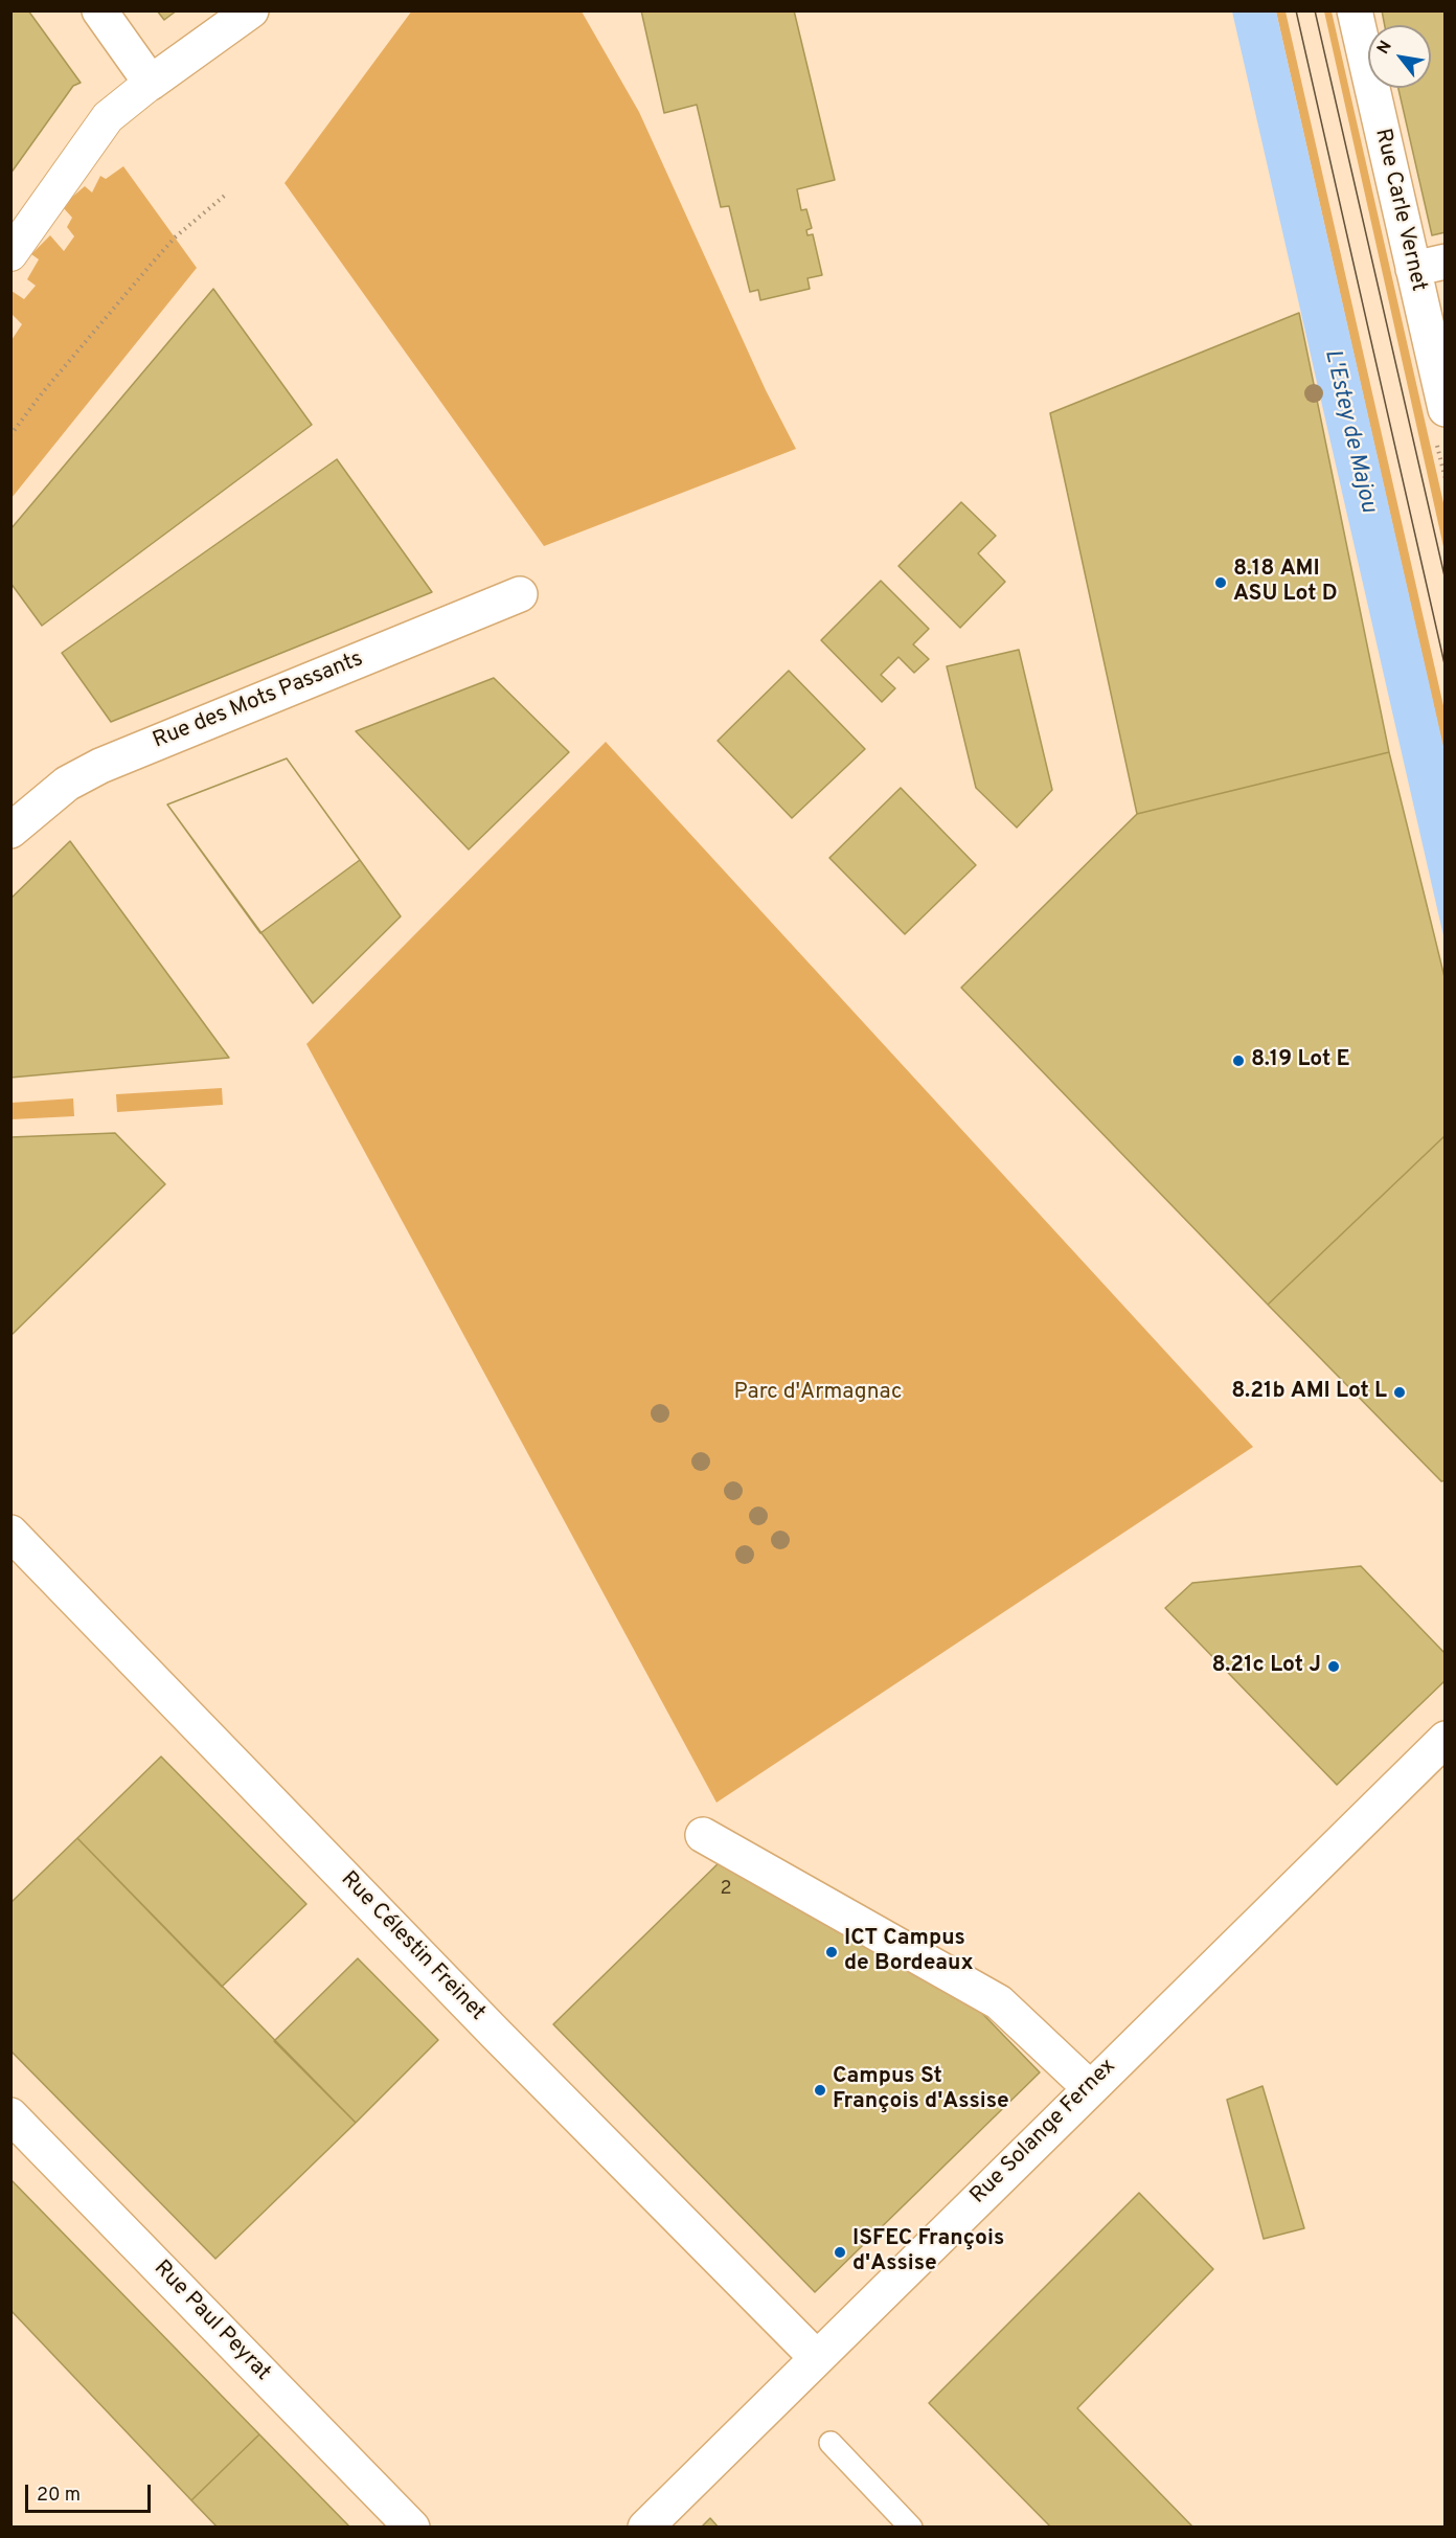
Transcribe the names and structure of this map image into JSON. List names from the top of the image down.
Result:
{
  "streets": {
    "street": [
      "Rue Carle Vernet",
      "Rue des Mots Passants",
      "Rue Célestin Freinet",
      "Rue Solange Fernex",
      "Rue Paul Peyrat"
    ]
  },
  "crossings": [
    ["Rue Célestin Freinet", "Rue Solange Fernex"]
  ],
  "water": ["L'Estey de Majou"],
  "parks": ["Parc d'Armagnac"],
  "places": [
    "8.18 AMI ASU Lot D",
    "8.19 Lot E",
    "8.21b AMI Lot L",
    "8.21c Lot J",
    "ICT Campus de Bordeaux",
    "Campus St François d'Assise",
    "ISFEC François d'Assise"
  ],
  "house_numbers": ["2"],
  "scale_bar": "20 m",
  "north": "top left"
}
